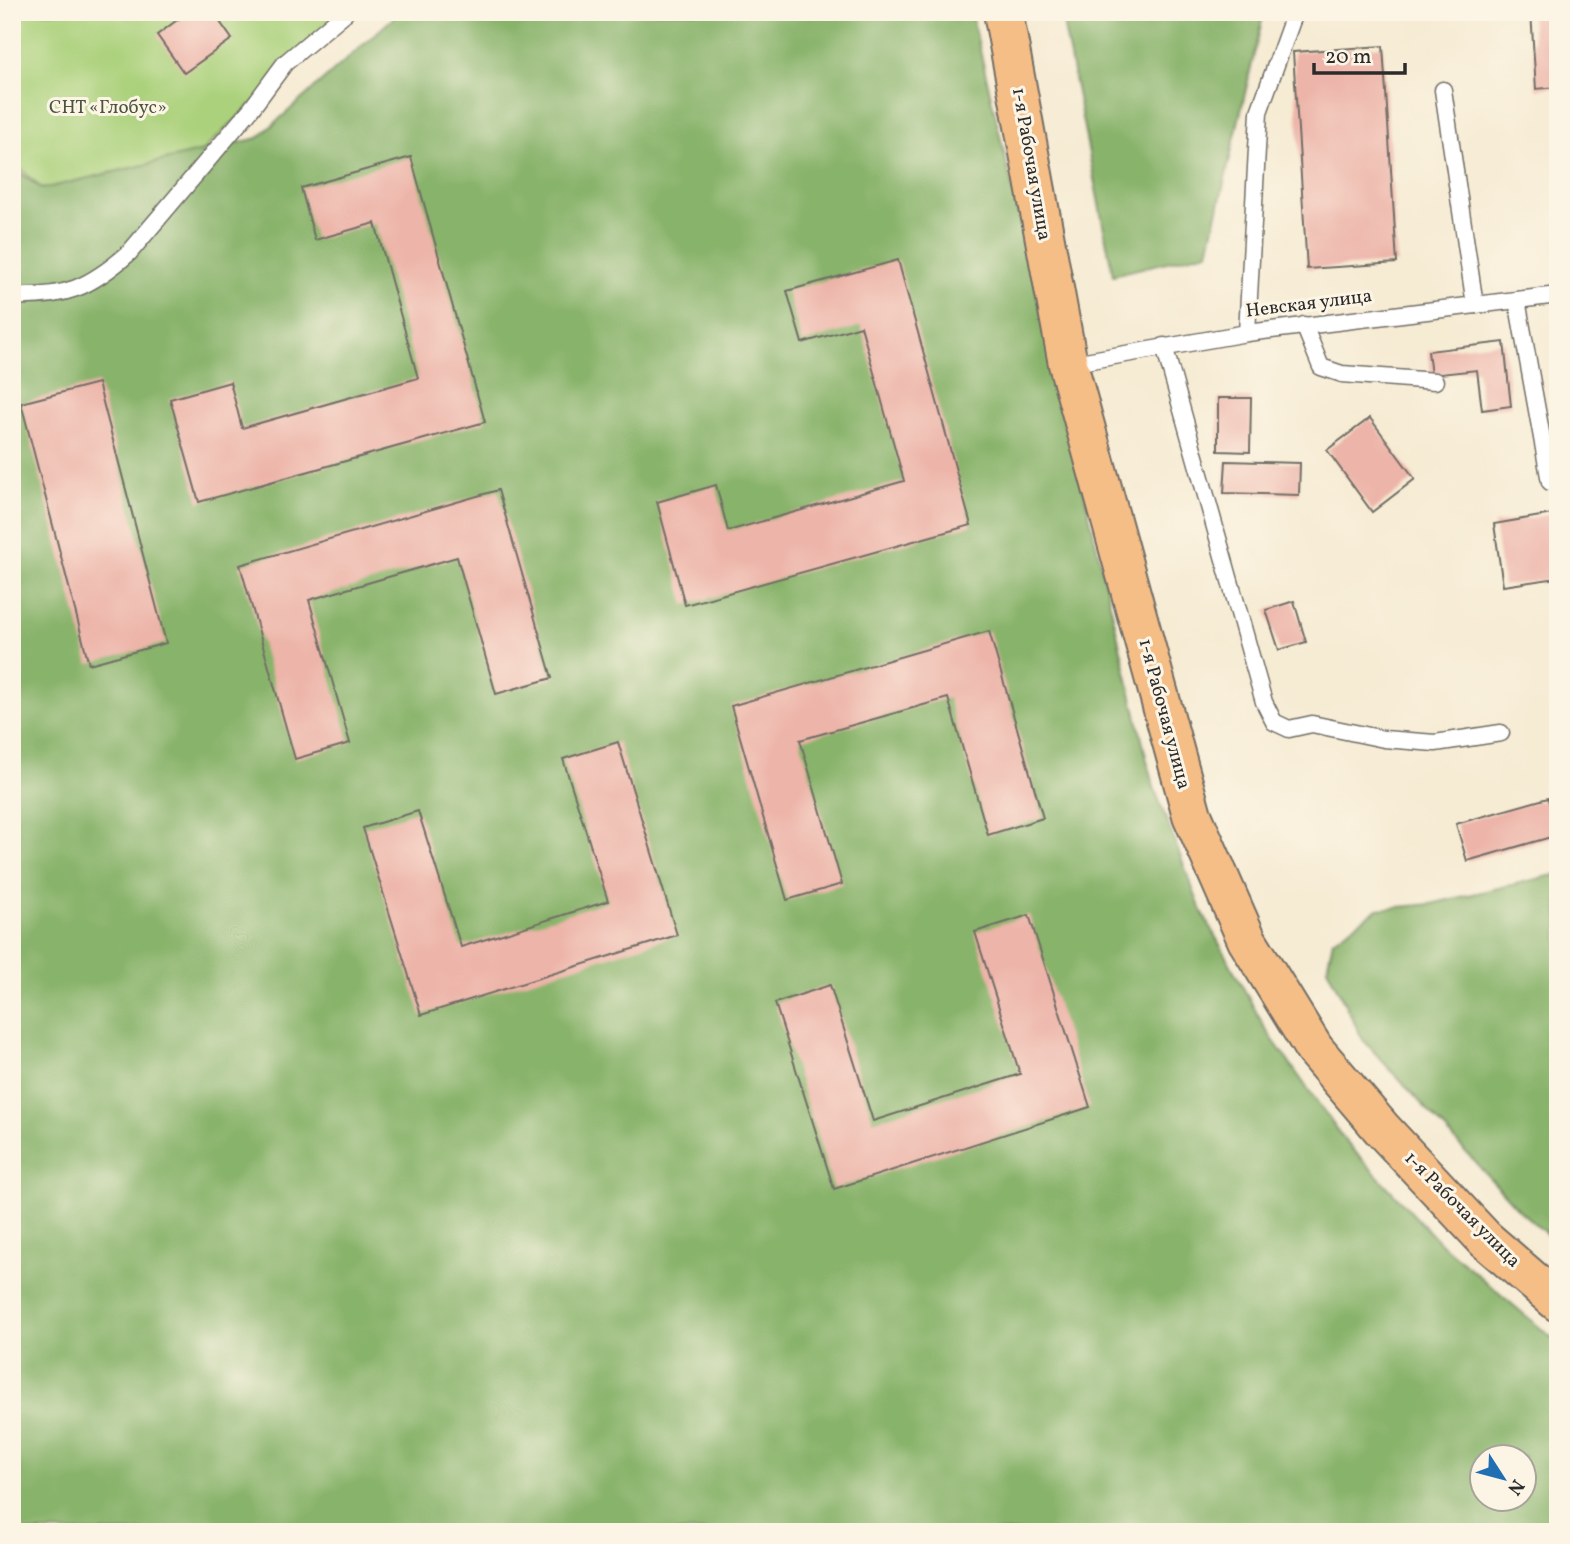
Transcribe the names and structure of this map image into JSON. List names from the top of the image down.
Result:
{
  "streets": {
    "main road": ["1-я Рабочая улица"],
    "lane": ["Невская улица"]
  },
  "crossings": [
    ["1-я Рабочая улица", "Невская улица"]
  ],
  "parks": ["СНТ «Глобус»"],
  "scale_bar": "20 m",
  "north": "bottom right"
}
